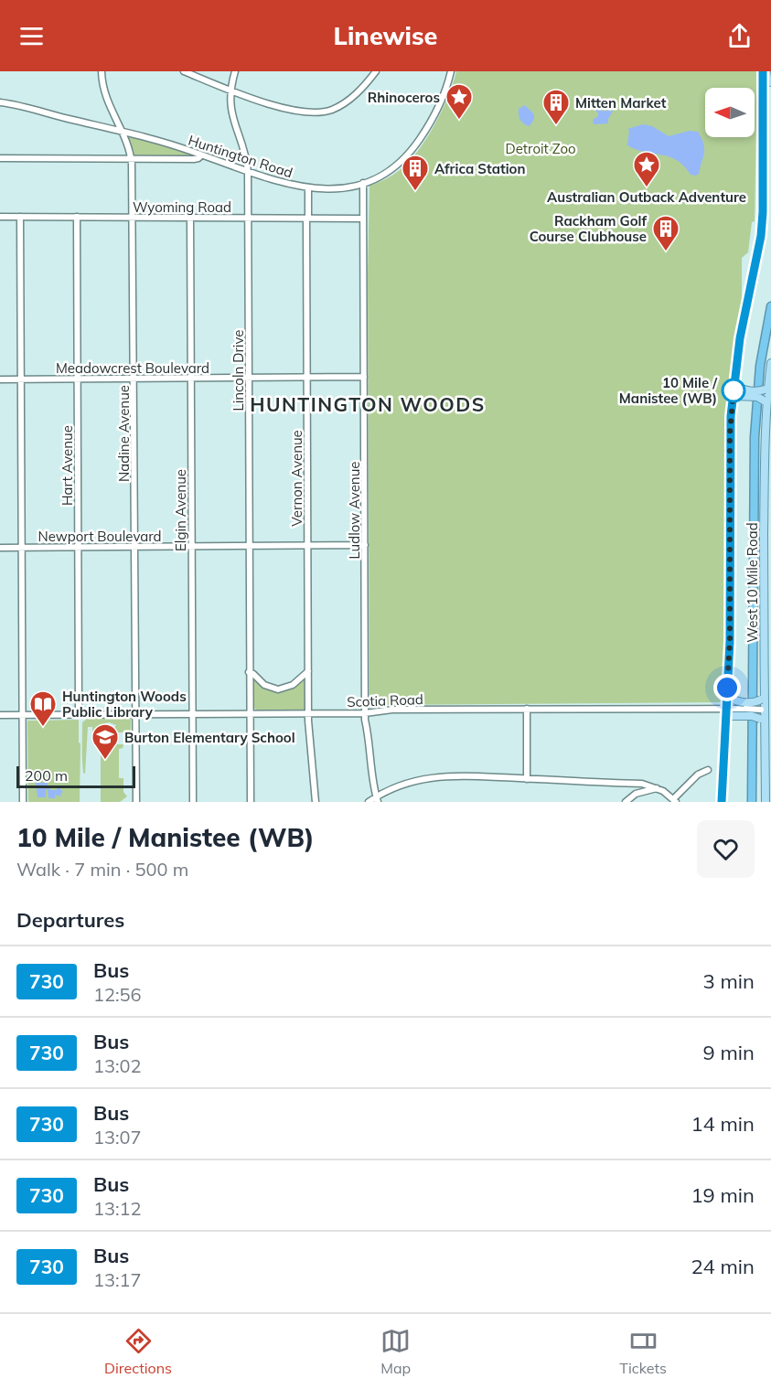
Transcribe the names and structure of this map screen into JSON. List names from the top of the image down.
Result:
{
  "streets": {
    "main road": ["West 10 Mile Road"],
    "street": [
      "Huntington Road",
      "Wyoming Road",
      "Meadowcrest Boulevard",
      "Lincoln Drive",
      "Nadine Avenue",
      "Hart Avenue",
      "Vernon Avenue",
      "Elgin Avenue",
      "Ludlow Avenue",
      "Newport Boulevard",
      "Scotia Road"
    ]
  },
  "crossings": [
    ["Huntington Road", "Lincoln Drive"],
    ["Huntington Road", "Nadine Avenue"],
    ["Huntington Road", "Vernon Avenue"],
    ["Huntington Road", "Ludlow Avenue"],
    ["Wyoming Road", "Lincoln Drive"],
    ["Wyoming Road", "Nadine Avenue"],
    ["Wyoming Road", "Hart Avenue"],
    ["Wyoming Road", "Vernon Avenue"],
    ["Wyoming Road", "Elgin Avenue"],
    ["Wyoming Road", "Ludlow Avenue"],
    ["Meadowcrest Boulevard", "Lincoln Drive"],
    ["Meadowcrest Boulevard", "Nadine Avenue"],
    ["Meadowcrest Boulevard", "Hart Avenue"],
    ["Meadowcrest Boulevard", "Vernon Avenue"],
    ["Meadowcrest Boulevard", "Elgin Avenue"],
    ["Meadowcrest Boulevard", "Ludlow Avenue"],
    ["Lincoln Drive", "Newport Boulevard"],
    ["Lincoln Drive", "Scotia Road"],
    ["Nadine Avenue", "Newport Boulevard"],
    ["Nadine Avenue", "Scotia Road"],
    ["Hart Avenue", "Newport Boulevard"],
    ["Hart Avenue", "Scotia Road"],
    ["Vernon Avenue", "Newport Boulevard"],
    ["Vernon Avenue", "Scotia Road"],
    ["Elgin Avenue", "Newport Boulevard"],
    ["Elgin Avenue", "Scotia Road"],
    ["Ludlow Avenue", "Newport Boulevard"],
    ["Ludlow Avenue", "Scotia Road"],
    ["West 10 Mile Road", "Scotia Road"]
  ],
  "districts": ["HUNTINGTON WOODS"],
  "parks": ["Detroit Zoo"],
  "places": {
    "place": ["Rhinoceros", "Australian Outback Adventure"],
    "building": ["Mitten Market", "Africa Station", "Rackham Golf Course Clubhouse"],
    "other": ["10 Mile / Manistee (WB)"],
    "library": ["Huntington Woods Public Library"],
    "school or university": ["Burton Elementary School"]
  },
  "lines": ["bus line 730"],
  "scale_bar": "200 m",
  "north": "left",
  "page": {
    "header": "Linewise",
    "scale": "200 m",
    "heading": [
      ["10 Mile / Manistee (WB)", "Walk · 7 min · 500 m"],
      "Departures"
    ],
    "list": [
      {
        "mark": "730",
        "name": "Bus",
        "note": "12:56",
        "value": "3 min"
      },
      {
        "mark": "730",
        "name": "Bus",
        "note": "13:02",
        "value": "9 min"
      },
      {
        "mark": "730",
        "name": "Bus",
        "note": "13:07",
        "value": "14 min"
      },
      {
        "mark": "730",
        "name": "Bus",
        "note": "13:12",
        "value": "19 min"
      },
      {
        "mark": "730",
        "name": "Bus",
        "note": "13:17",
        "value": "24 min"
      }
    ],
    "tabs": ["Directions", "Map", "Tickets"]
  }
}
